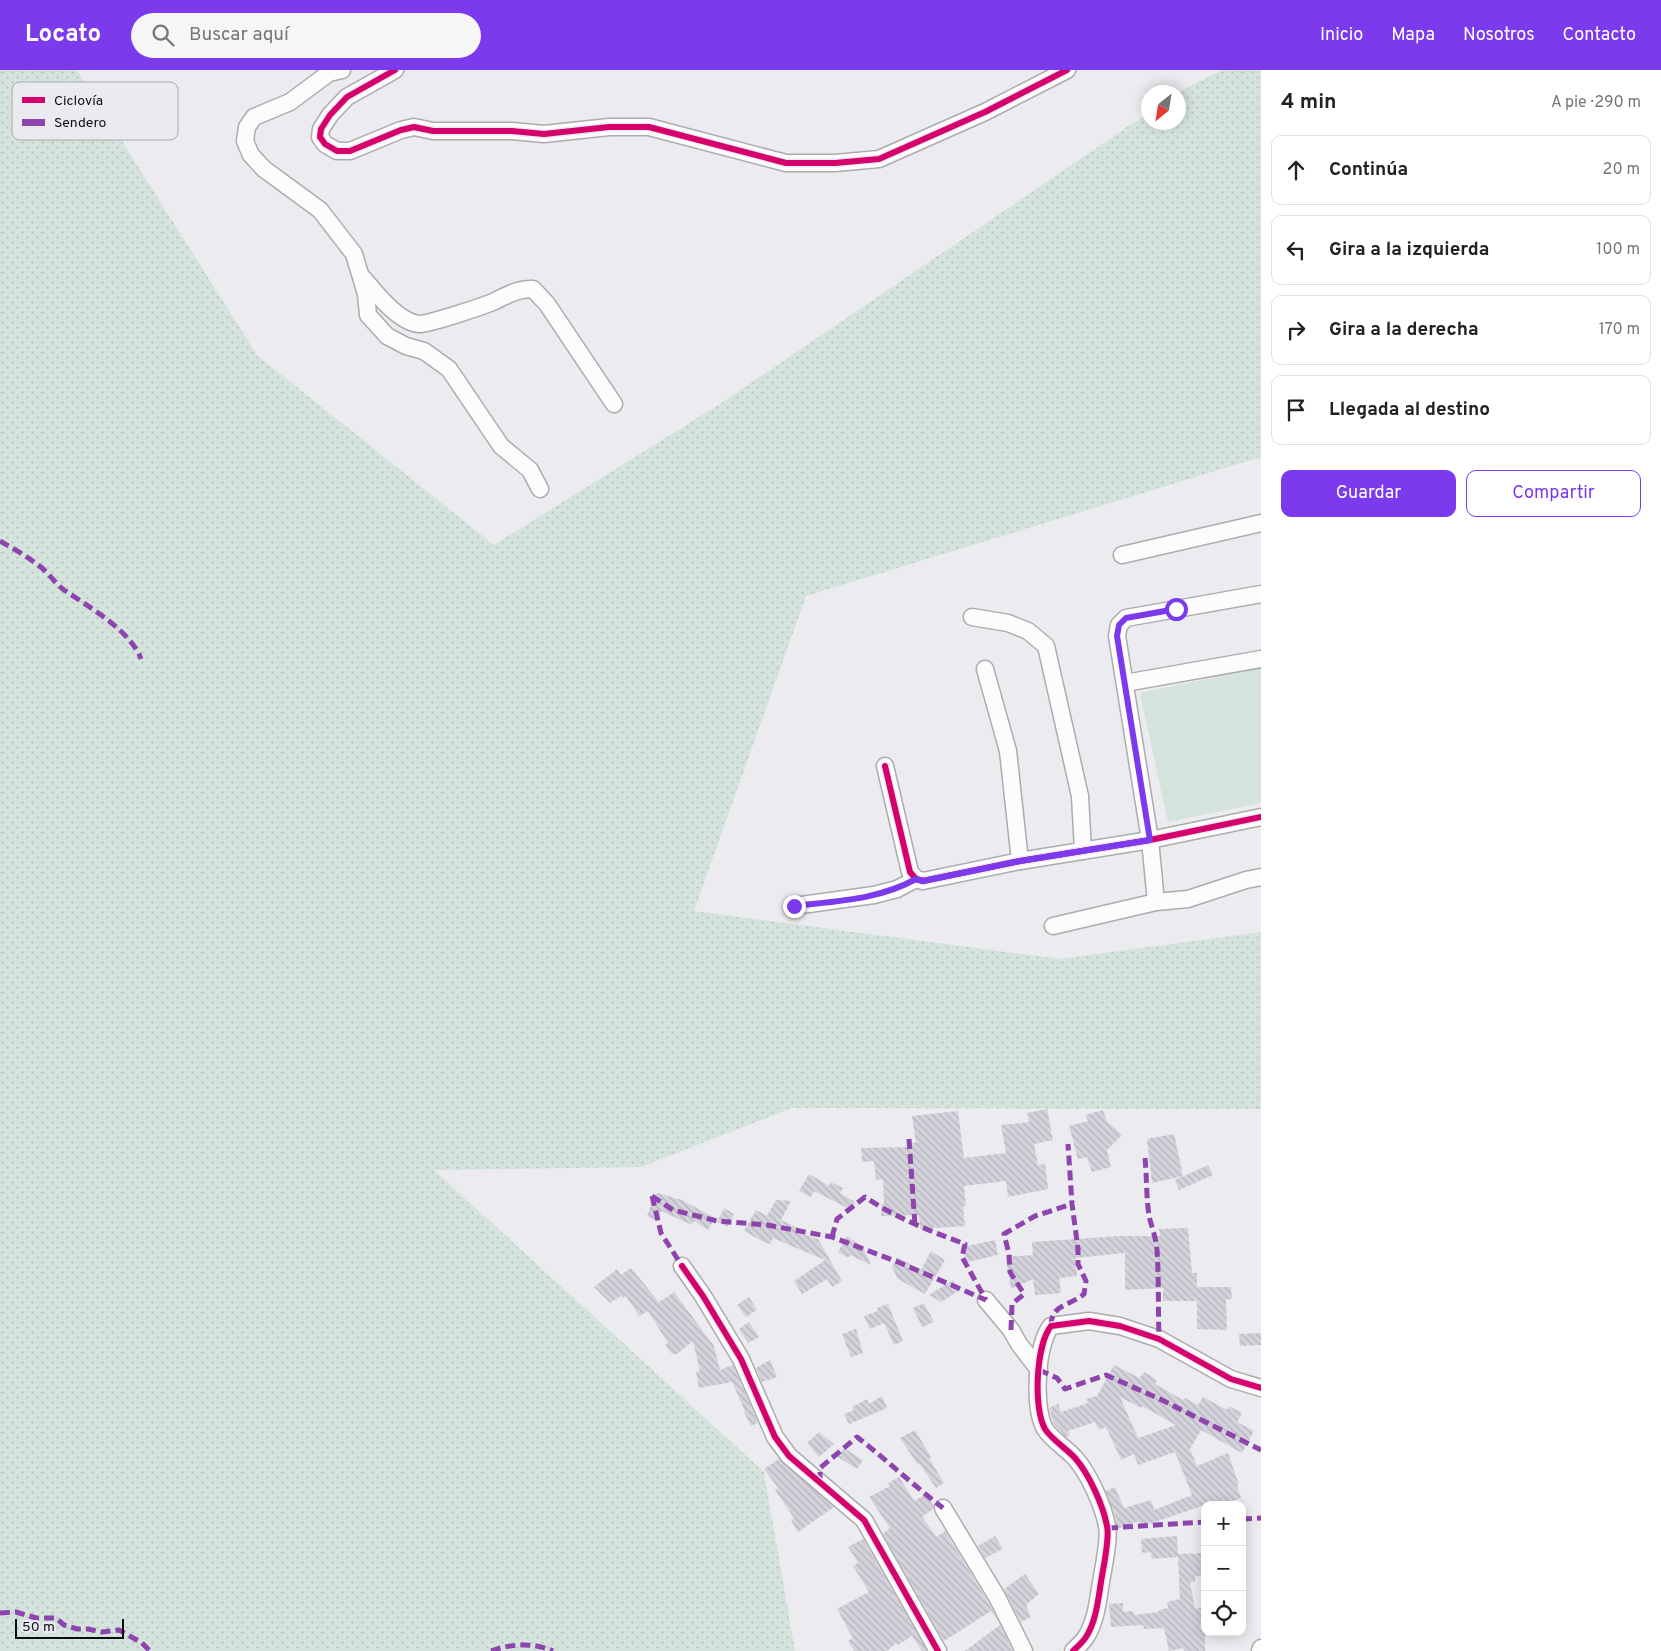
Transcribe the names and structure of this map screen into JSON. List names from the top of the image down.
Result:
{
  "legend": ["Ciclovía", "Sendero"],
  "scale_bar": "50 m",
  "north": "bottom left",
  "page": {
    "header": "Locato",
    "search": "Buscar aquí",
    "nav": [
      "Inicio",
      "Mapa",
      "Nosotros",
      "Contacto"
    ],
    "heading": ["4 min", "A pie · 290 m"],
    "list": [
      ["Continúa", "20 m"],
      ["Gira a la izquierda", "100 m"],
      ["Gira a la derecha", "170 m"],
      "Llegada al destino"
    ],
    "buttons": ["Guardar", "Compartir"],
    "map_buttons": ["+", "−"],
    "scale": "50 m"
  }
}
